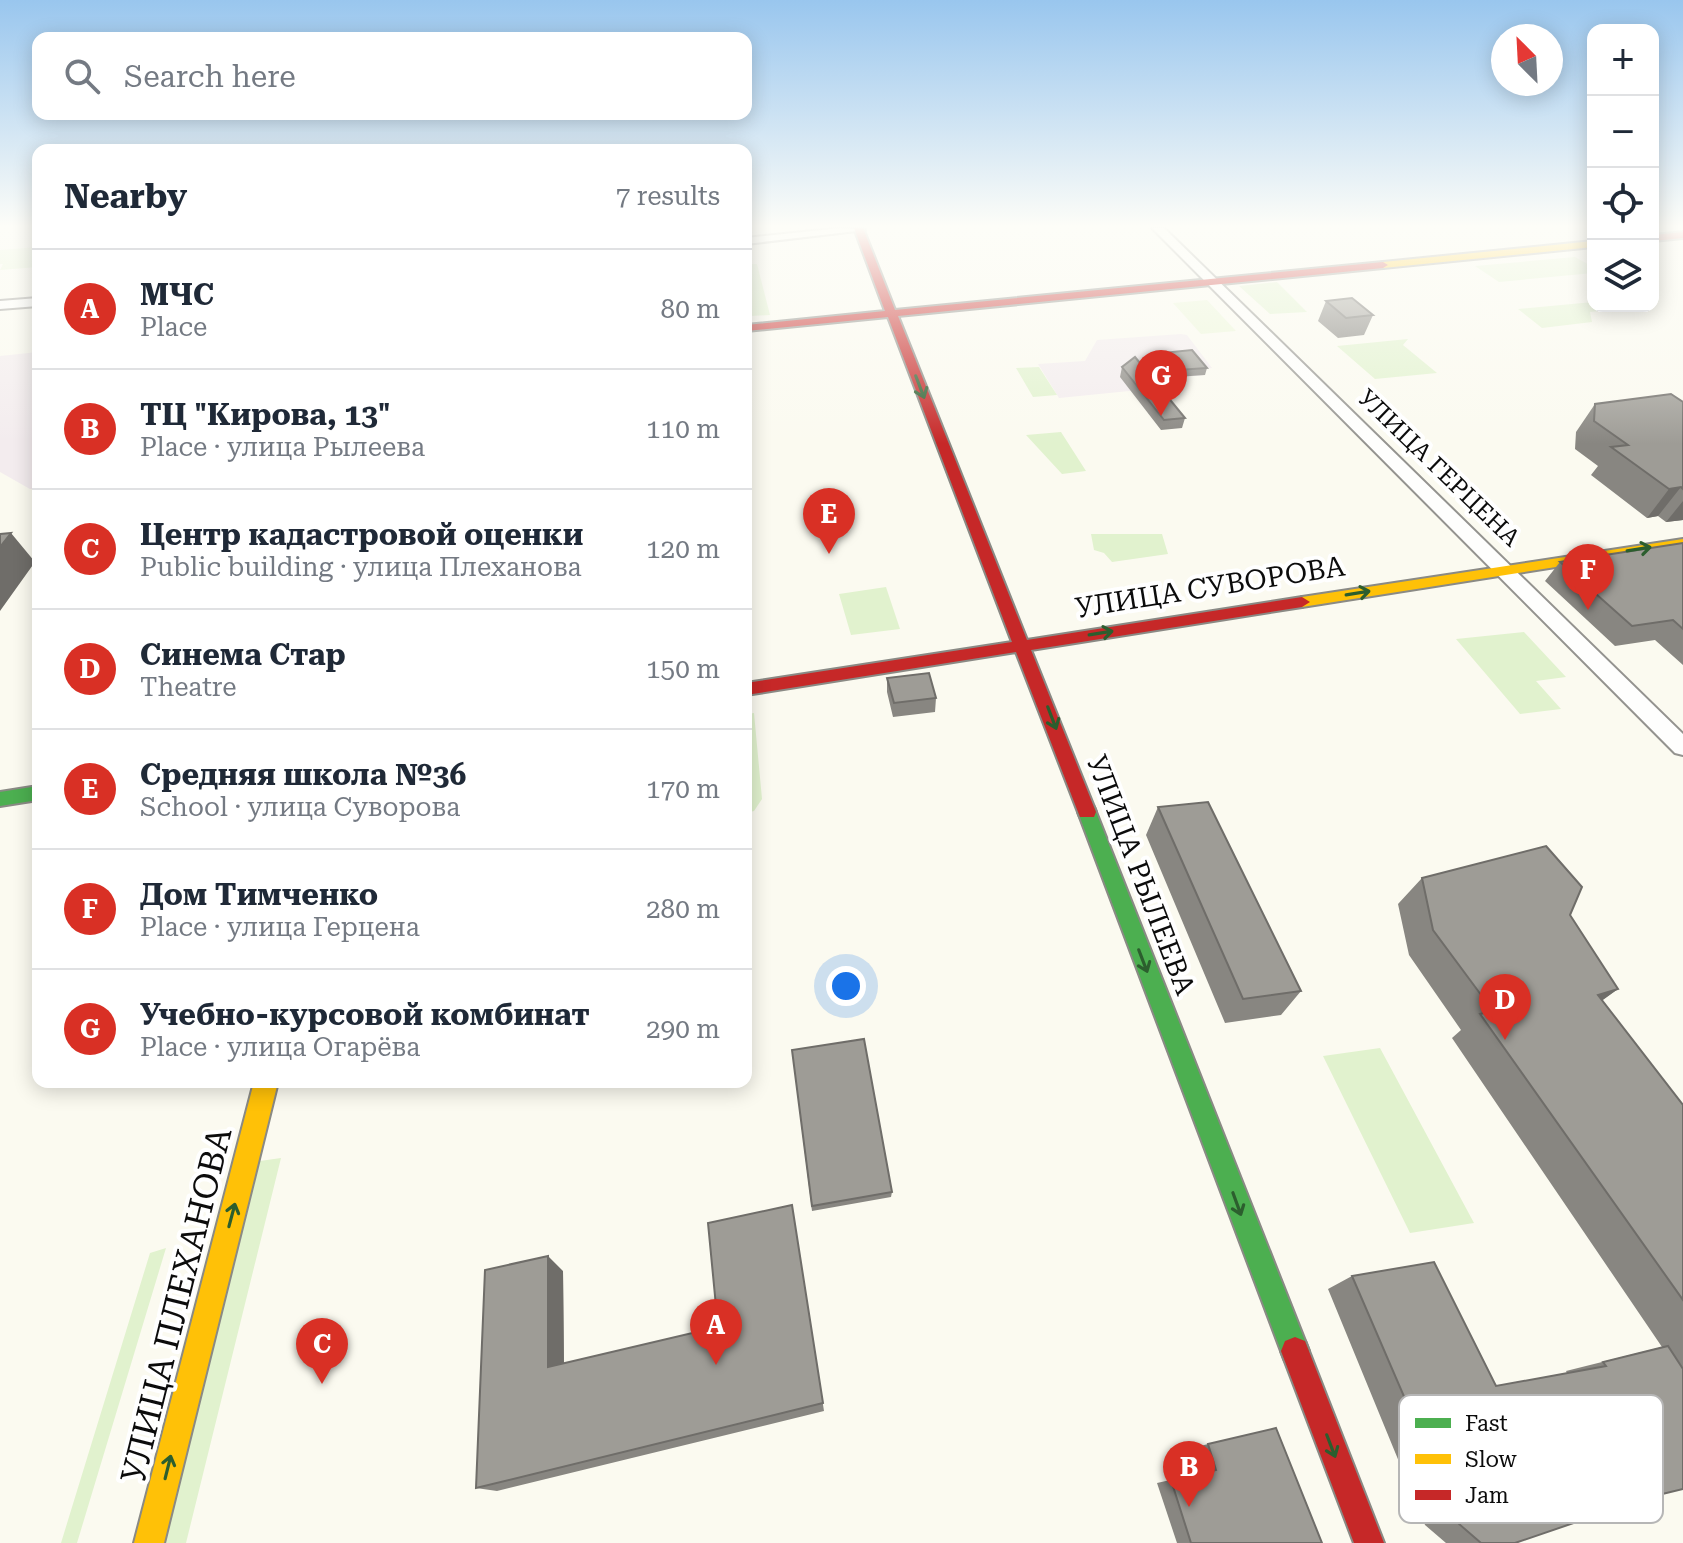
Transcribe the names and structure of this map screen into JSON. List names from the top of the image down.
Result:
{
  "streets": {
    "street": [
      "УЛИЦА ГЕРЦЕНА",
      "УЛИЦА СУВОРОВА",
      "УЛИЦА РЫЛЕЕВА",
      "УЛИЦА ПЛЕХАНОВА"
    ]
  },
  "crossings": [
    ["УЛИЦА ГЕРЦЕНА", "УЛИЦА СУВОРОВА"],
    ["УЛИЦА СУВОРОВА", "УЛИЦА РЫЛЕЕВА"]
  ],
  "one_way": ["УЛИЦА СУВОРОВА", "УЛИЦА РЫЛЕЕВА", "УЛИЦА ПЛЕХАНОВА"],
  "legend": ["Fast", "Slow", "Jam"],
  "north": "top left",
  "page": {
    "map_buttons": ["+", "−"],
    "search": "Search here",
    "heading": ["Nearby", "7 results"],
    "list": [
      {
        "mark": "A",
        "name": "МЧС",
        "note": "Place",
        "value": "80 m"
      },
      {
        "mark": "B",
        "name": "ТЦ \"Кирова, 13\"",
        "note": "Place · улица Рылеева",
        "value": "110 m"
      },
      {
        "mark": "C",
        "name": "Центр кадастровой оценки",
        "note": "Public building · улица Плеханова",
        "value": "120 m"
      },
      {
        "mark": "D",
        "name": "Синема Стар",
        "note": "Theatre",
        "value": "150 m"
      },
      {
        "mark": "E",
        "name": "Средняя школа №36",
        "note": "School · улица Суворова",
        "value": "170 m"
      },
      {
        "mark": "F",
        "name": "Дом Тимченко",
        "note": "Place · улица Герцена",
        "value": "280 m"
      },
      {
        "mark": "G",
        "name": "Учебно-курсовой комбинат",
        "note": "Place · улица Огарёва",
        "value": "290 m"
      }
    ],
    "pins": [
      "G",
      "E",
      "F",
      "D",
      "A",
      "C",
      "B"
    ]
  }
}
